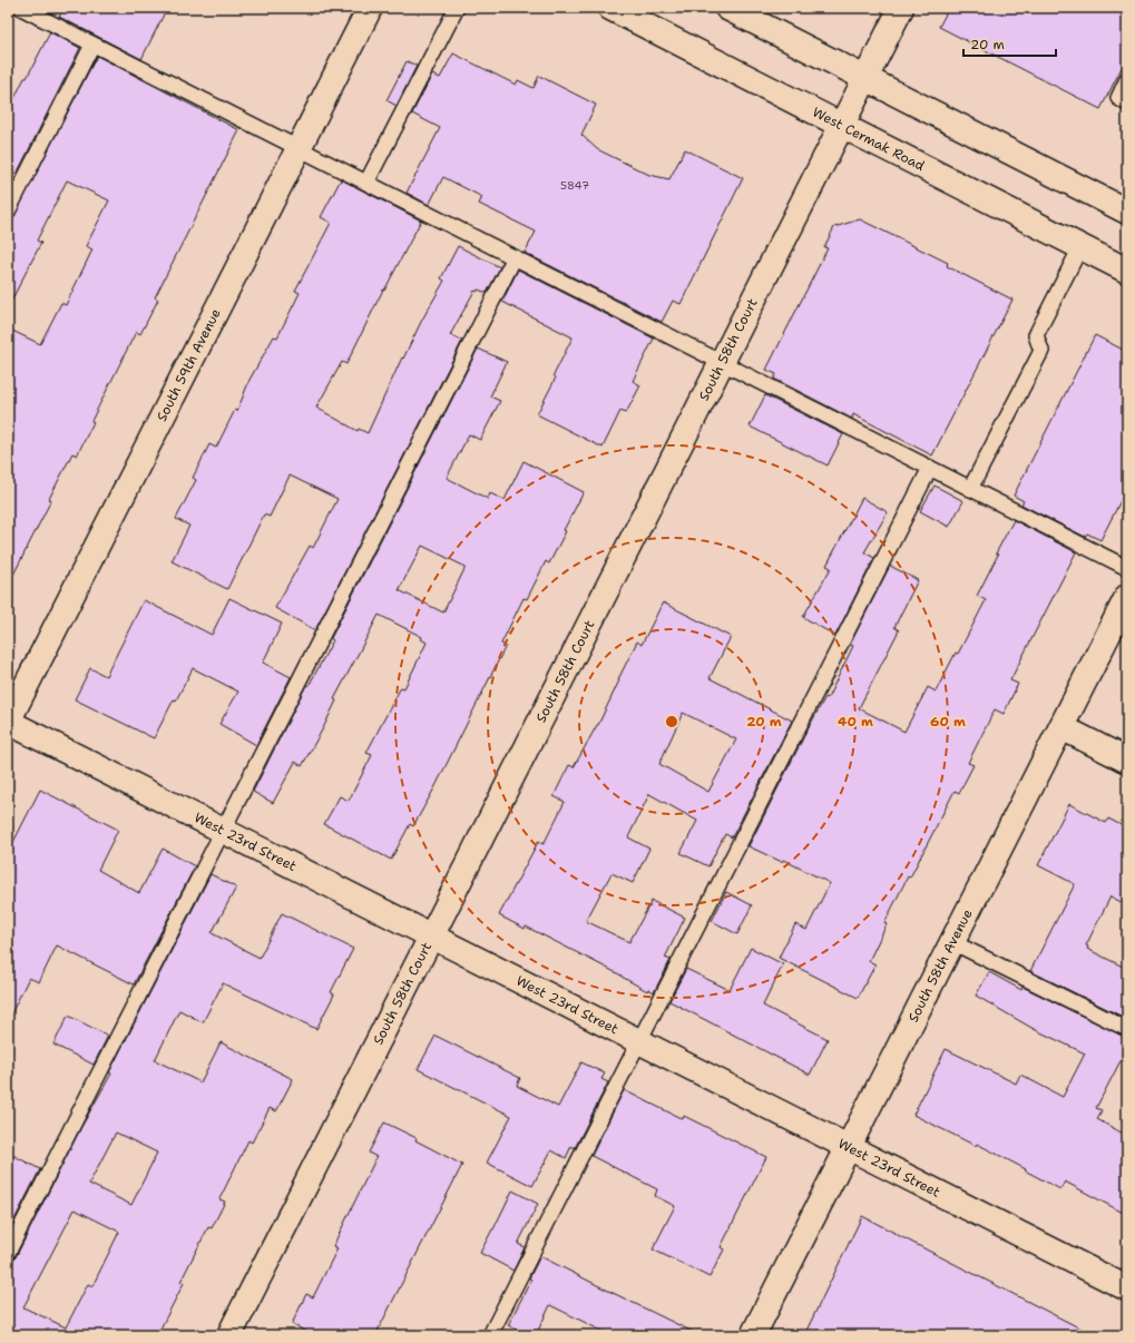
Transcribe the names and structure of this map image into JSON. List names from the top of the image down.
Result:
{
  "streets": {
    "street": [
      "West Cermak Road",
      "South 58th Court",
      "South 59th Avenue",
      "West 23rd Street",
      "South 58th Avenue"
    ]
  },
  "crossings": [
    ["West Cermak Road", "South 58th Court"],
    ["South 58th Court", "West 23rd Street"],
    ["South 59th Avenue", "West 23rd Street"],
    ["West 23rd Street", "South 58th Avenue"]
  ],
  "house_numbers": ["5847"],
  "scale_bar": "20 m",
  "rings": ["20 m", "40 m", "60 m"]
}
